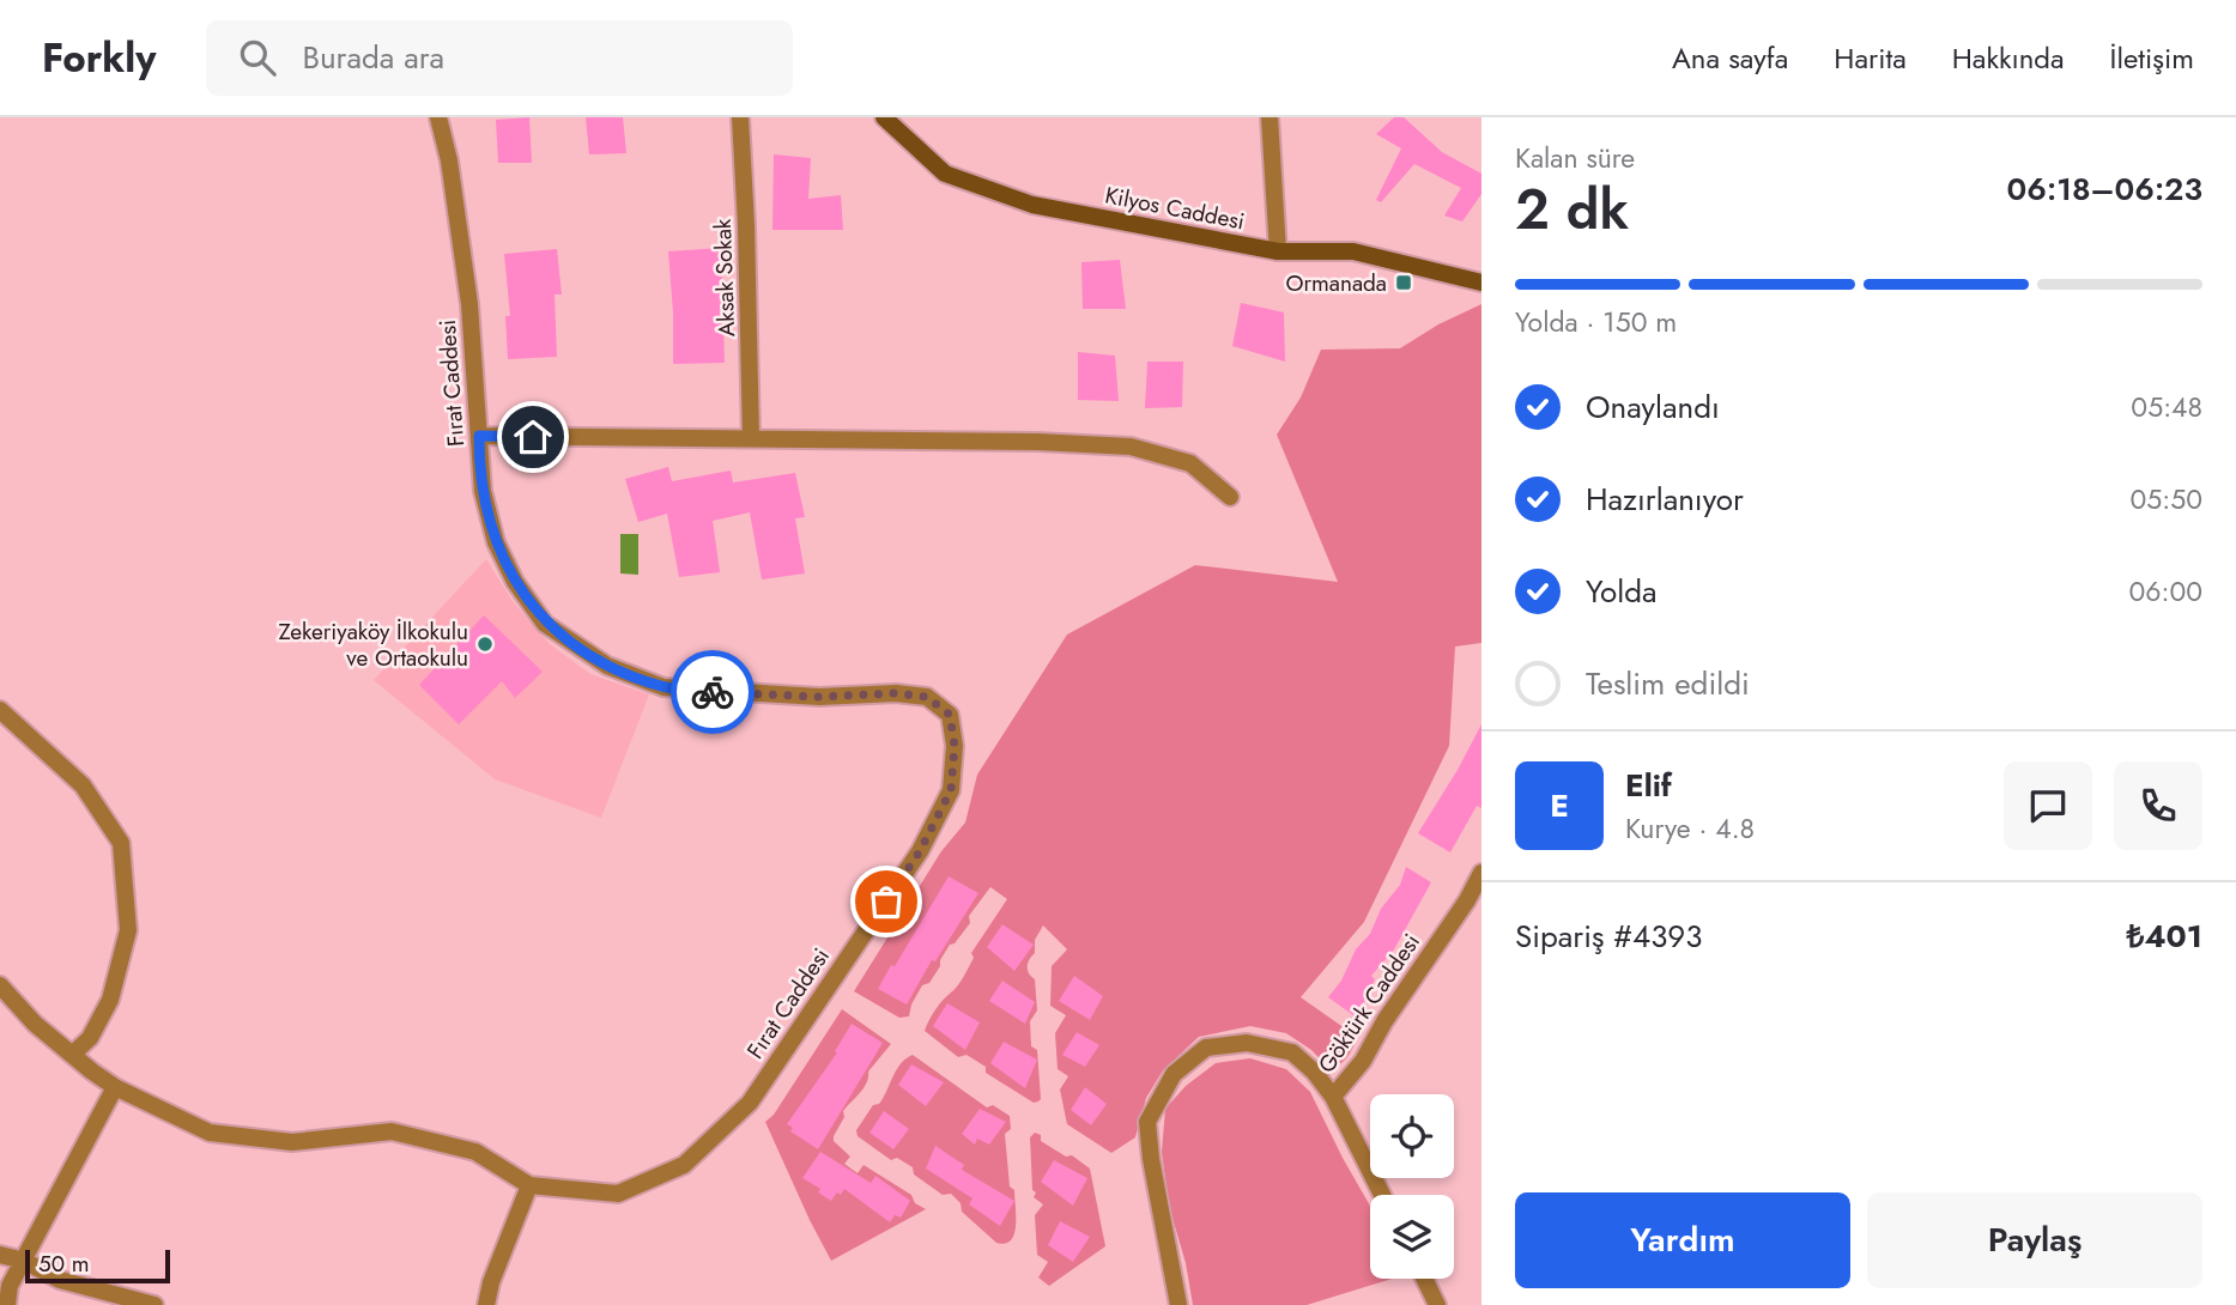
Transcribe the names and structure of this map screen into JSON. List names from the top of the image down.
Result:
{
  "streets": {
    "street": [
      "Kilyos Caddesi",
      "Aksak Sokak",
      "Fırat Caddesi",
      "Göktürk Caddesi"
    ]
  },
  "places": {
    "transit": ["Ormanada"],
    "other": ["Zekeriyaköy İlkokulu ve Ortaokulu"]
  },
  "scale_bar": "50 m",
  "page": {
    "header": "Forkly",
    "search": "Burada ara",
    "nav": [
      "Ana sayfa",
      "Harita",
      "Hakkında",
      "İletişim"
    ],
    "heading": ["2 dk", "Kalan süre", "06:18–06:23"],
    "panel": [
      "Elif",
      "Kurye · 4.8",
      "Sipariş #4393",
      "₺401"
    ],
    "bar": "Yolda · 150 m",
    "list": [
      ["Onaylandı", "05:48"],
      ["Hazırlanıyor", "05:50"],
      ["Yolda", "06:00"],
      "Teslim edildi"
    ],
    "round": "E",
    "buttons": ["Yardım", "Paylaş"],
    "scale": "50 m"
  }
}
